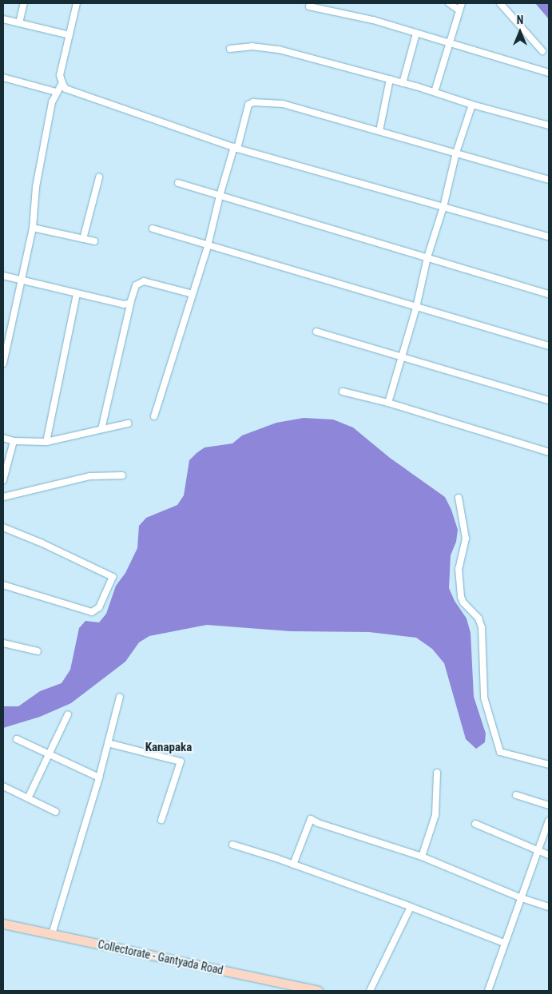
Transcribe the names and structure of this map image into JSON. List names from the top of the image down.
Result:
{
  "streets": {
    "street": ["Collectorate - Gantyada Road"]
  },
  "districts": ["Kanapaka"],
  "north": "top"
}
